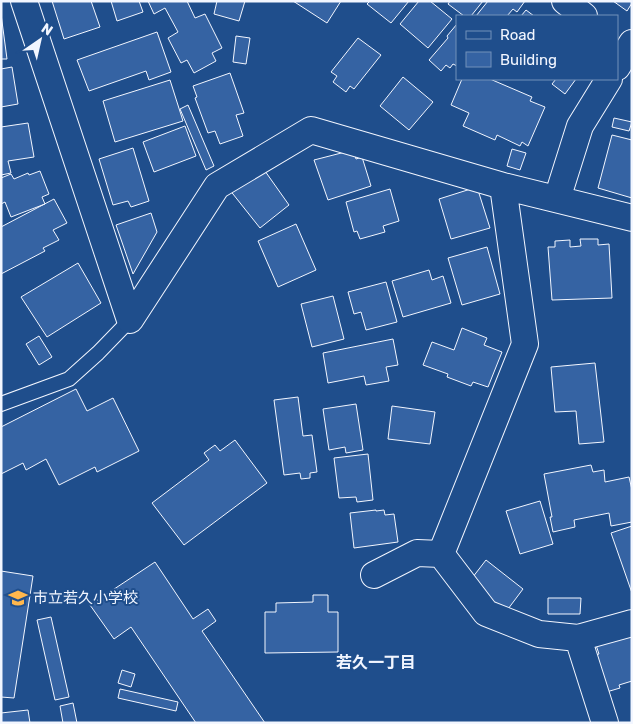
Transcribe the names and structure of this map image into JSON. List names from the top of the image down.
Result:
{
  "districts": ["若久一丁目"],
  "places": {
    "school or university": ["市立若久小学校"]
  },
  "legend": ["Road", "Building"],
  "north": "top right"
}
